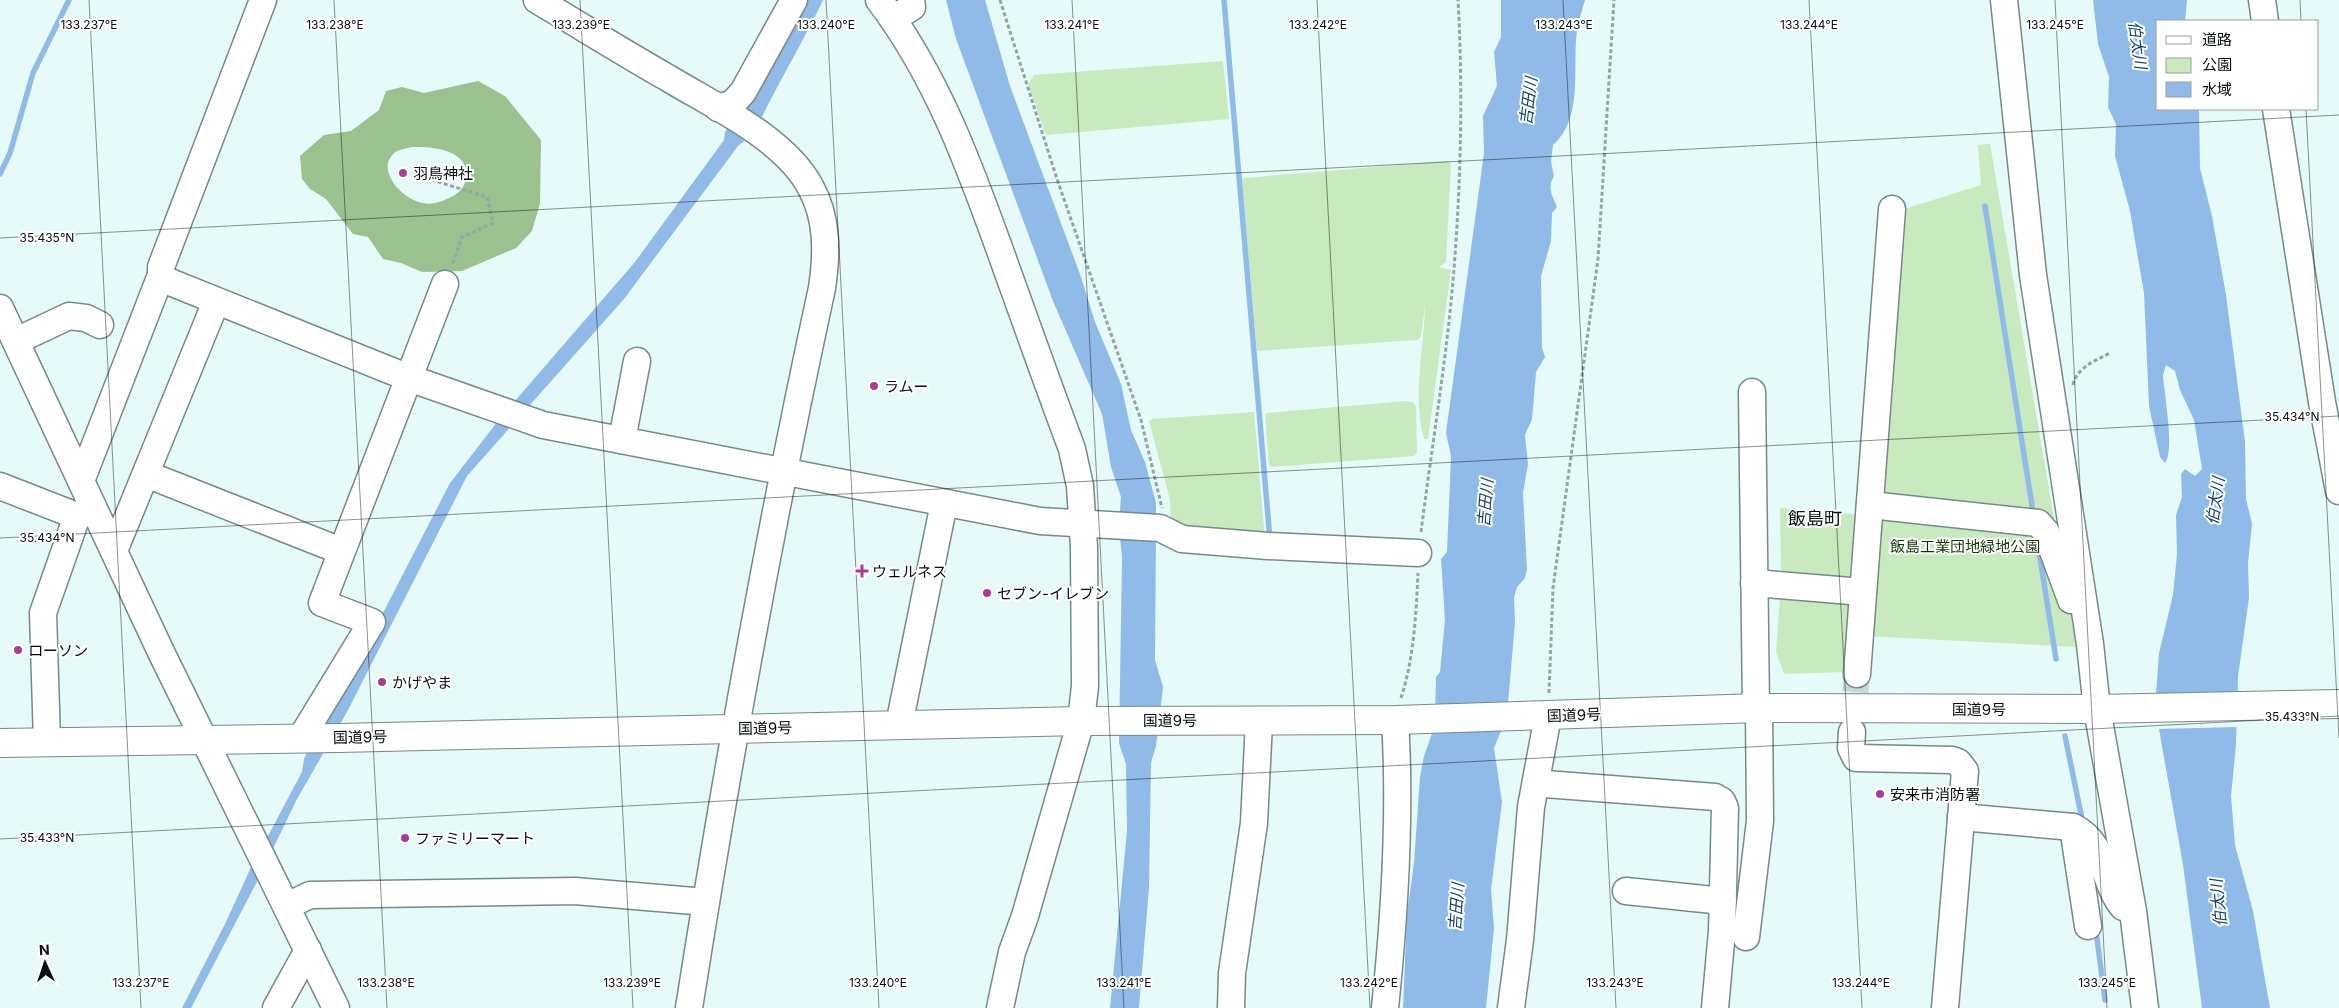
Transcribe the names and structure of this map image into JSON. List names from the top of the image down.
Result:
{
  "streets": {
    "highway": ["国道9号"]
  },
  "districts": ["飯島町"],
  "water": ["伯太川", "吉田川"],
  "parks": ["飯島工業団地緑地公園"],
  "places": {
    "other": [
      "羽鳥神社",
      "ラムー",
      "セブン-イレブン",
      "ローソン",
      "かげやま",
      "安来市消防署",
      "ファミリーマート"
    ],
    "health": ["ウェルネス"]
  },
  "legend": ["道路", "公園", "水域"],
  "north": "top",
  "coordinates": [
    "133.237°E",
    "133.238°E",
    "133.239°E",
    "133.240°E",
    "133.241°E",
    "133.242°E",
    "133.243°E",
    "133.244°E",
    "133.245°E",
    "35.435°N",
    "35.434°N",
    "35.433°N"
  ]
}
